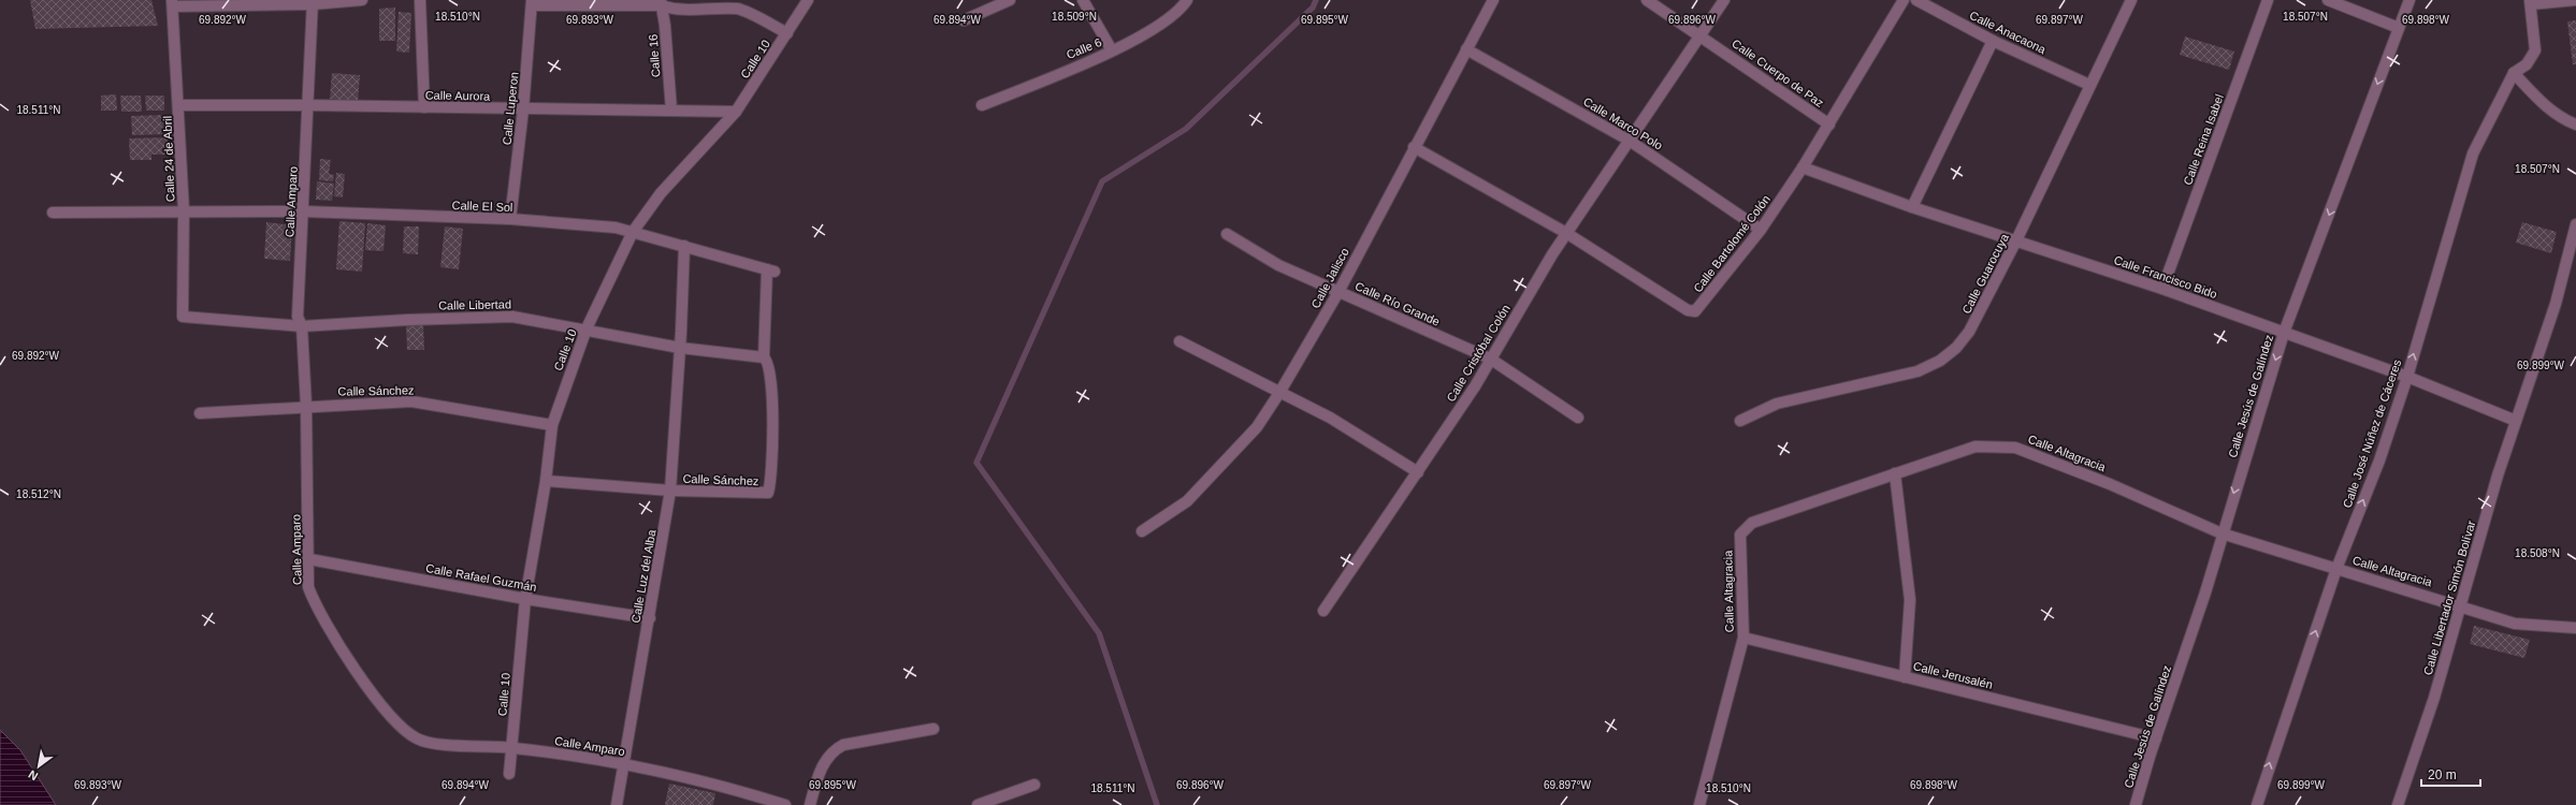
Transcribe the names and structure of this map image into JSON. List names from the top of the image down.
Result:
{
  "streets": {
    "street": [
      "Calle Anacaona",
      "Calle 6",
      "Calle 16",
      "Calle 10",
      "Calle Cuerpo de Paz",
      "Calle Aurora",
      "Calle Luperon",
      "Calle Marco Polo",
      "Calle Reina Isabel",
      "Calle 24 de Abril",
      "Calle Amparo",
      "Calle El Sol",
      "Calle Bartolomé Colón",
      "Calle Guarocuya",
      "Calle Francisco Bido",
      "Calle Jalisco",
      "Calle Río Grande",
      "Calle Libertad",
      "Calle Cristóbal Colón",
      "Calle Sánchez",
      "Calle Jesús de Galíndez",
      "Calle José Núñez de Cáceres",
      "Calle Altagracia",
      "Calle Luz del Alba",
      "Calle Rafael Guzmán",
      "Calle Libertador Simón Bolívar",
      "Calle Jerusalén"
    ]
  },
  "crossings": [
    ["Calle Anacaona", "Calle Guarocuya"],
    ["Calle 16", "Calle Aurora"],
    ["Calle 10", "Calle Aurora"],
    ["Calle 10", "Calle Amparo"],
    ["Calle 10", "Calle El Sol"],
    ["Calle 10", "Calle Libertad"],
    ["Calle 10", "Calle Sánchez"],
    ["Calle 10", "Calle Rafael Guzmán"],
    ["Calle Cuerpo de Paz", "Calle Bartolomé Colón"],
    ["Calle Cuerpo de Paz", "Calle Cristóbal Colón"],
    ["Calle Aurora", "Calle Luperon"],
    ["Calle Aurora", "Calle 24 de Abril"],
    ["Calle Aurora", "Calle Amparo"],
    ["Calle Luperon", "Calle El Sol"],
    ["Calle Marco Polo", "Calle Bartolomé Colón"],
    ["Calle Marco Polo", "Calle Jalisco"],
    ["Calle Marco Polo", "Calle Cristóbal Colón"],
    ["Calle Reina Isabel", "Calle Francisco Bido"],
    ["Calle 24 de Abril", "Calle El Sol"],
    ["Calle 24 de Abril", "Calle Libertad"],
    ["Calle Amparo", "Calle El Sol"],
    ["Calle Amparo", "Calle Libertad"],
    ["Calle Amparo", "Calle Sánchez"],
    ["Calle Amparo", "Calle Luz del Alba"],
    ["Calle Amparo", "Calle Rafael Guzmán"],
    ["Calle El Sol", "Calle Libertad"],
    ["Calle El Sol", "Calle Sánchez"],
    ["Calle El Sol", "Calle Luz del Alba"],
    ["Calle Bartolomé Colón", "Calle Francisco Bido"],
    ["Calle Bartolomé Colón", "Calle Jalisco"],
    ["Calle Bartolomé Colón", "Calle Cristóbal Colón"],
    ["Calle Guarocuya", "Calle Francisco Bido"],
    ["Calle Francisco Bido", "Calle Jesús de Galíndez"],
    ["Calle Francisco Bido", "Calle José Núñez de Cáceres"],
    ["Calle Francisco Bido", "Calle Libertador Simón Bolívar"],
    ["Calle Jalisco", "Calle Río Grande"],
    ["Calle Río Grande", "Calle Cristóbal Colón"],
    ["Calle Libertad", "Calle Sánchez"],
    ["Calle Libertad", "Calle Luz del Alba"],
    ["Calle Sánchez", "Calle Luz del Alba"],
    ["Calle Jesús de Galíndez", "Calle Altagracia"],
    ["Calle Jesús de Galíndez", "Calle Jerusalén"],
    ["Calle José Núñez de Cáceres", "Calle Altagracia"],
    ["Calle Altagracia", "Calle Libertador Simón Bolívar"],
    ["Calle Altagracia", "Calle Jerusalén"],
    ["Calle Luz del Alba", "Calle Rafael Guzmán"]
  ],
  "one_way": ["Calle Jesús de Galíndez", "Calle José Núñez de Cáceres"],
  "scale_bar": "20 m",
  "north": "bottom left",
  "coordinates": [
    "18.507°N",
    "18.510°N",
    "18.509°N",
    "69.892°W",
    "69.893°W",
    "69.894°W",
    "69.895°W",
    "69.896°W",
    "69.897°W",
    "69.898°W",
    "18.511°N",
    "69.899°W",
    "18.512°N",
    "18.508°N"
  ]
}
